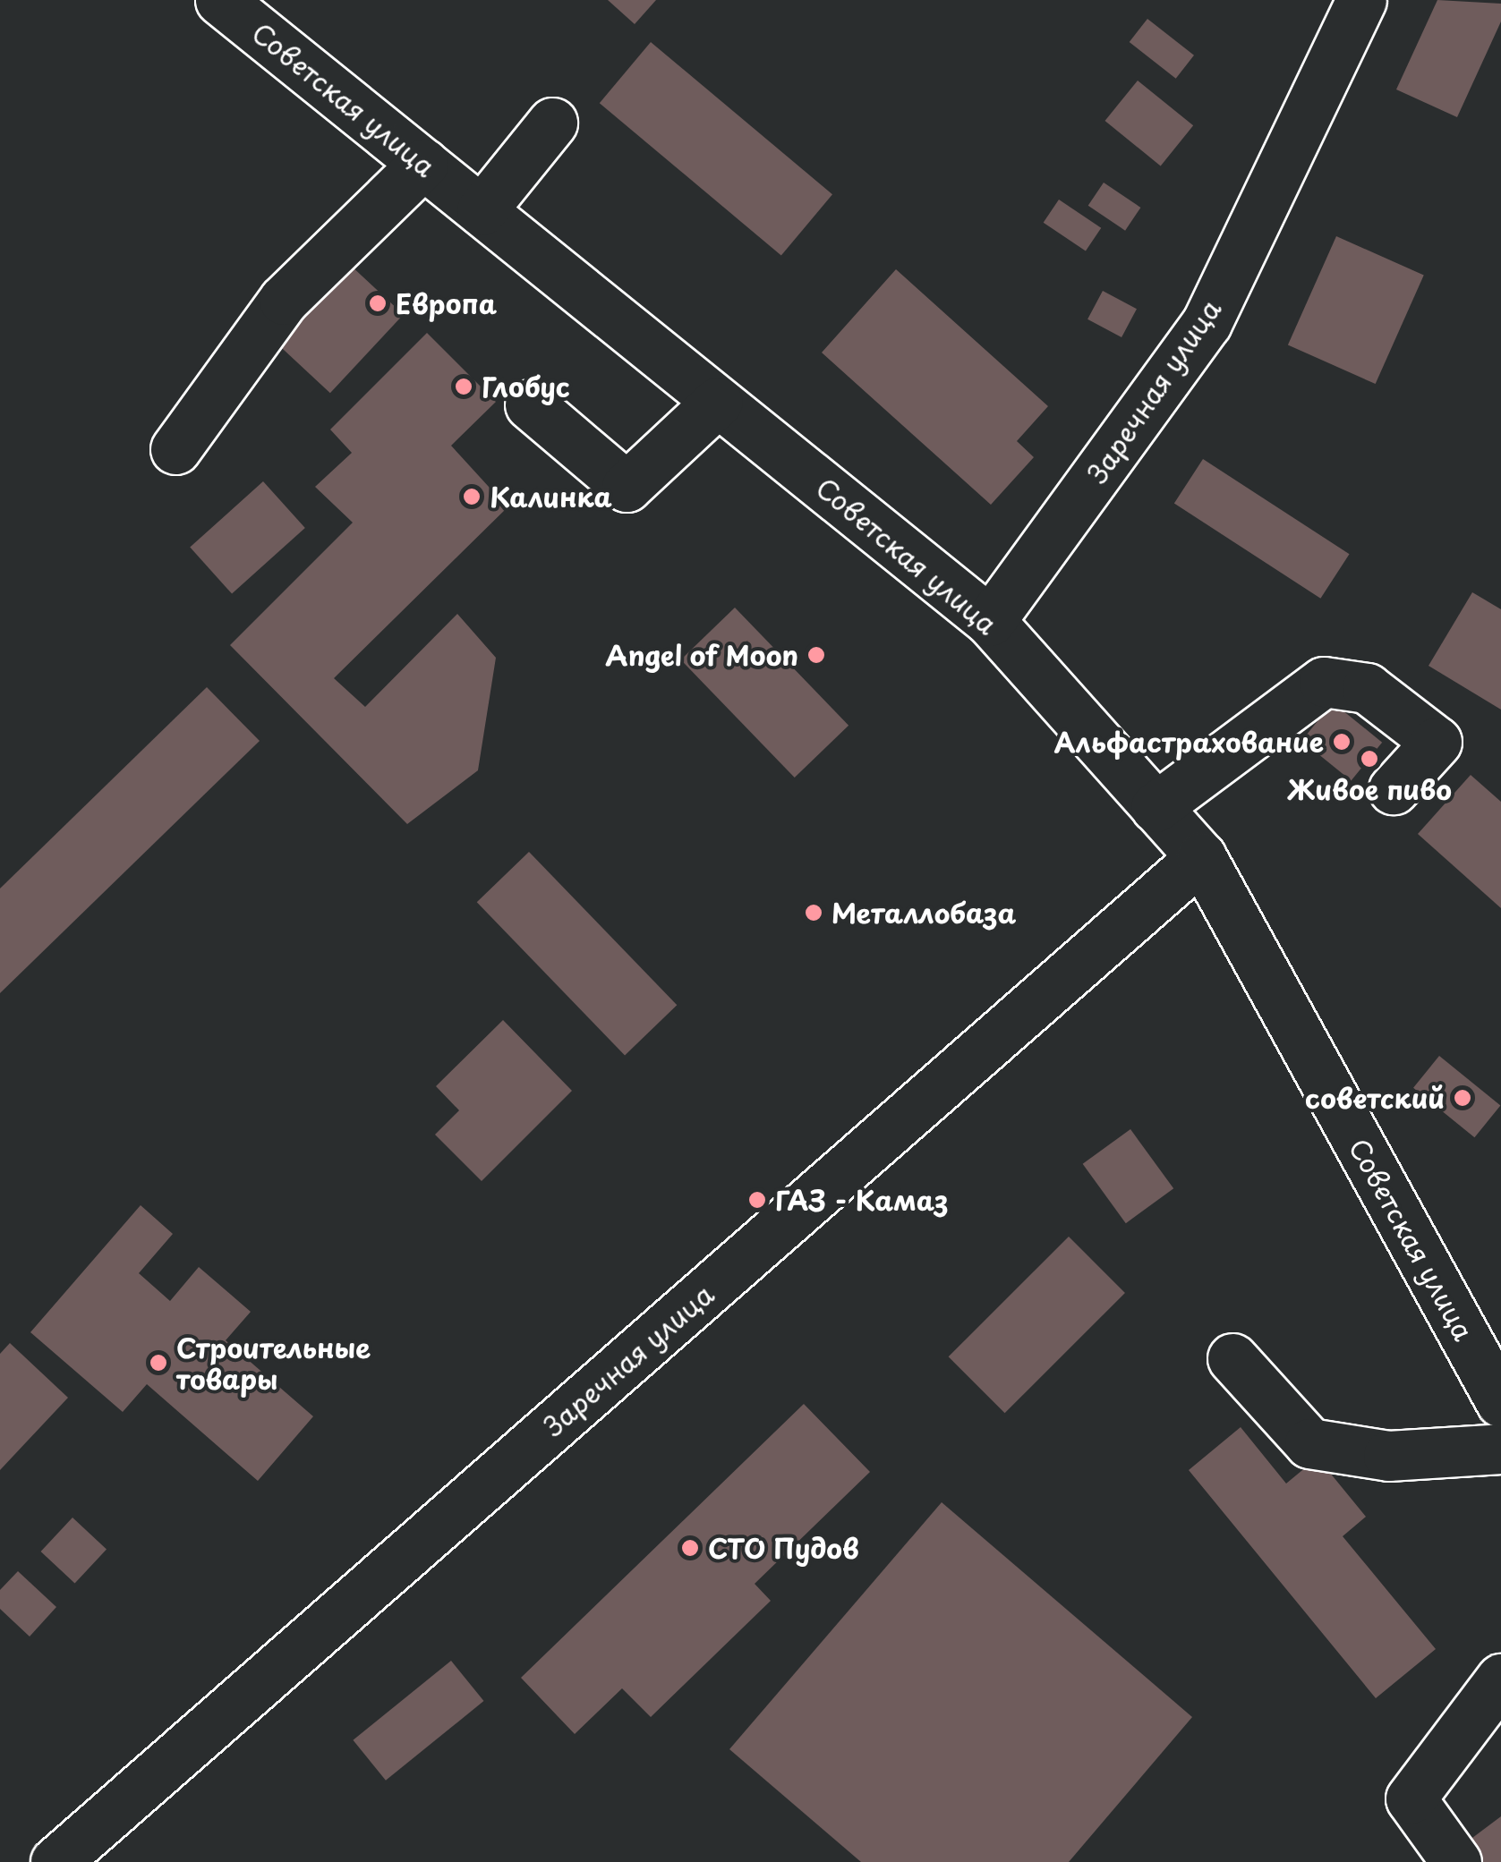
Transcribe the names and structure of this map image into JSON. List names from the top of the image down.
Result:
{
  "streets": {
    "main road": ["Советская улица", "Заречная улица"]
  },
  "crossings": [
    ["Советская улица", "Заречная улица"]
  ],
  "places": [
    "Европа",
    "Глобус",
    "Калинка",
    "Angel of Moon",
    "Альфастрахование",
    "Живое пиво",
    "Металлобаза",
    "советский",
    "ГАЗ - Камаз",
    "Строительные товары",
    "СТО Пудов"
  ]
}
